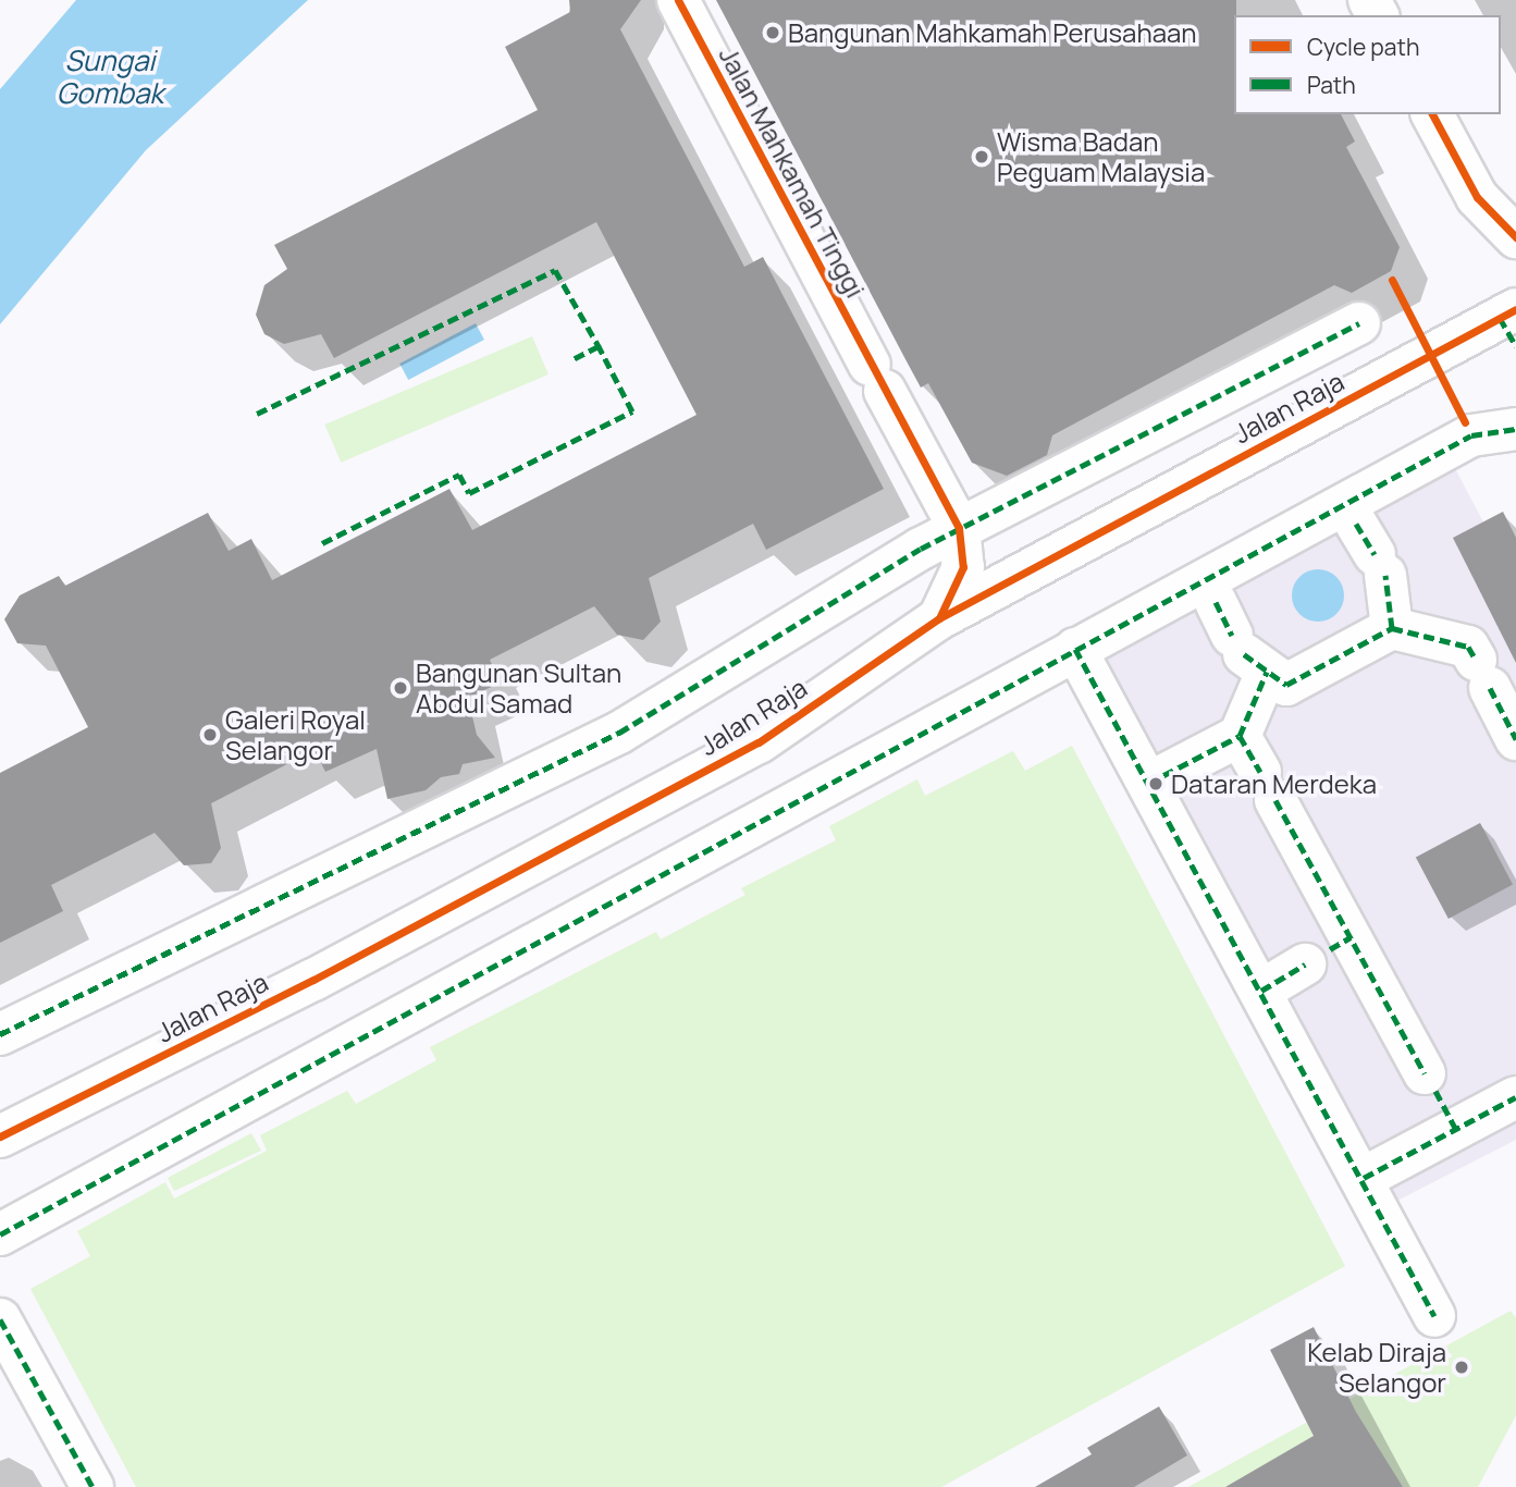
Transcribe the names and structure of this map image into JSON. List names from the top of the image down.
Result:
{
  "streets": {
    "street": ["Jalan Mahkamah Tinggi", "Jalan Raja"]
  },
  "crossings": [
    ["Jalan Mahkamah Tinggi", "Jalan Raja"]
  ],
  "water": ["Sungai Gombak"],
  "places": [
    "Bangunan Mahkamah Perusahaan",
    "Wisma Badan Peguam Malaysia",
    "Bangunan Sultan Abdul Samad",
    "Galeri Royal Selangor",
    "Dataran Merdeka",
    "Kelab Diraja Selangor"
  ],
  "legend": ["Cycle path", "Path"]
}
